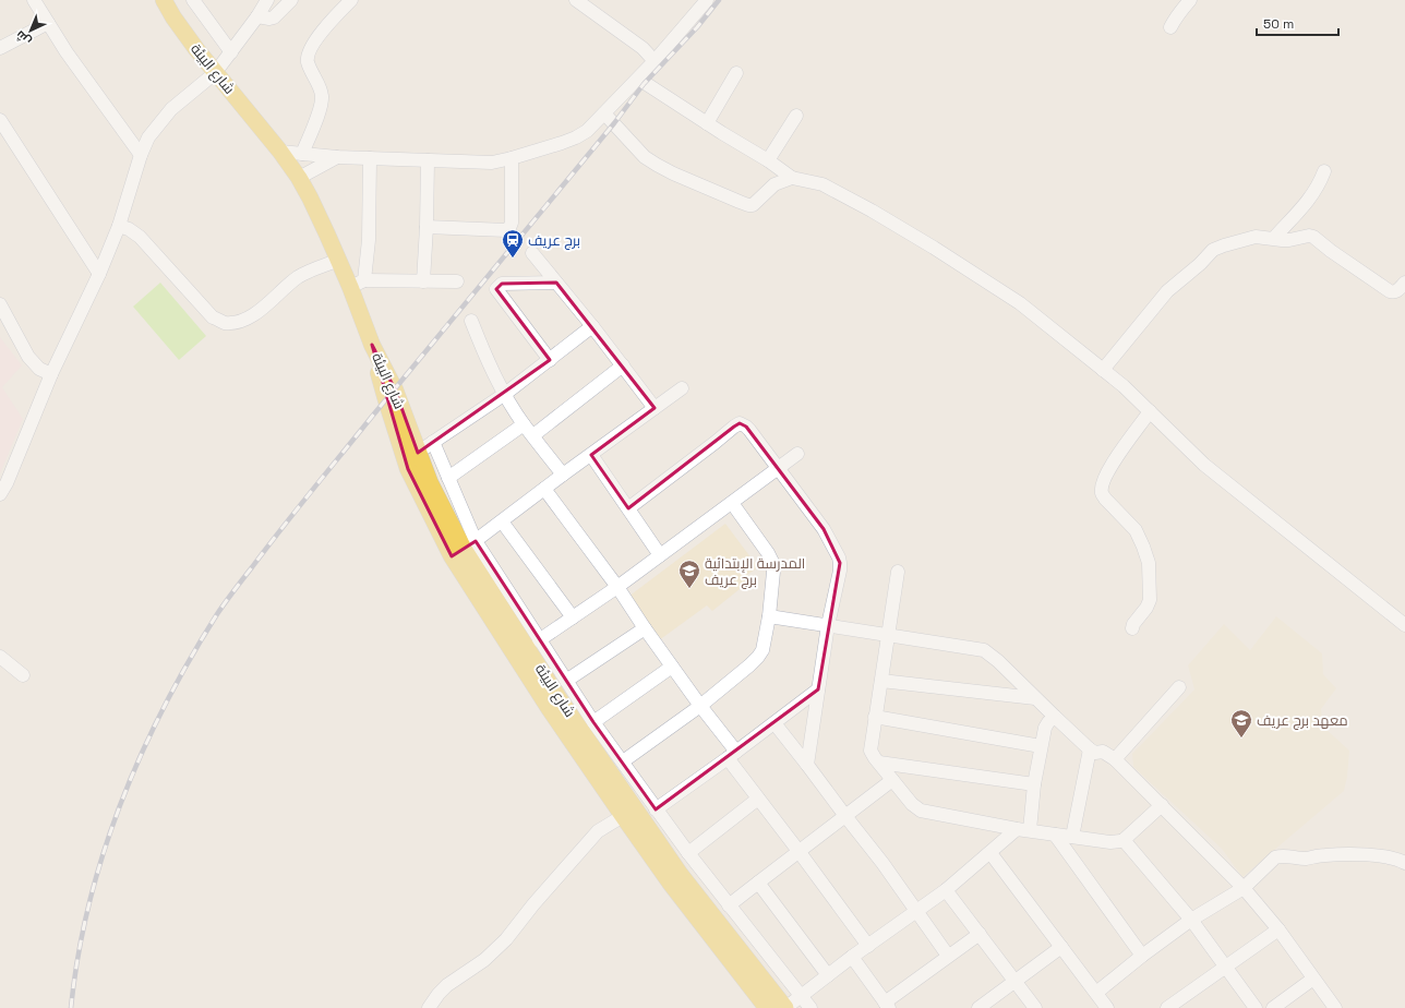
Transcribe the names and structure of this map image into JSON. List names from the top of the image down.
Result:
{
  "streets": {
    "main road": ["شارع البيئة"]
  },
  "places": {
    "station": ["برج عريف"],
    "school or university": ["المدرسة الإبتدائية برج عريف", "معهد برج عريف"]
  },
  "scale_bar": "50 m",
  "north": "bottom left"
}
